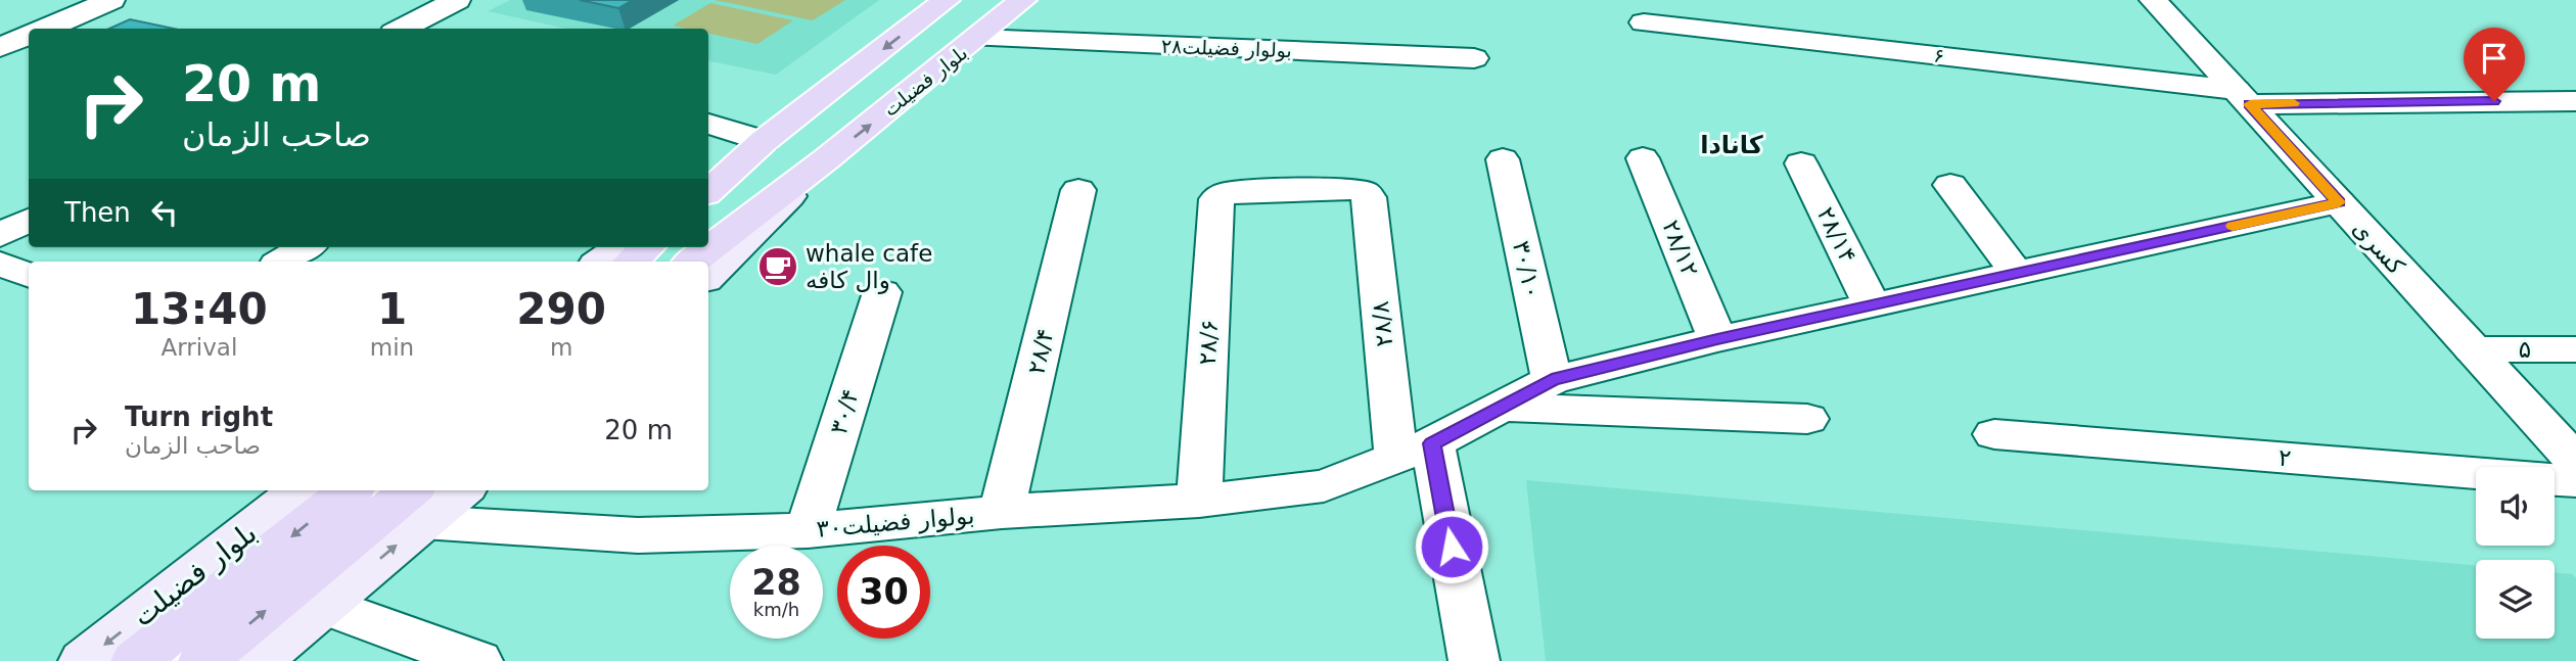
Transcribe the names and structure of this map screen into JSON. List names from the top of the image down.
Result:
{
  "streets": {
    "main road": ["بلوار فضیلت"],
    "street": [
      "بولوار فضیلت۲۸",
      "۶",
      "۲۸/۱۴",
      "کسری",
      "۲۸/۱۲",
      "۳۰/۱۰",
      "۲۸/۸",
      "۲۸/۶",
      "۵",
      "۲۸/۴",
      "۳۰/۴",
      "۲",
      "بولوار فضیلت۳۰"
    ]
  },
  "crossings": [
    ["بولوار فضیلت۲۸", "بلوار فضیلت"],
    ["۶", "کسری"],
    ["۲۸/۱۴", "بولوار فضیلت۳۰"],
    ["کسری", "۵"],
    ["کسری", "بولوار فضیلت۳۰"],
    ["۲۸/۱۲", "بولوار فضیلت۳۰"],
    ["۳۰/۱۰", "بولوار فضیلت۳۰"],
    ["۲۸/۸", "۲۸/۶"],
    ["۲۸/۸", "بولوار فضیلت۳۰"],
    ["۲۸/۶", "بولوار فضیلت۳۰"],
    ["۲۸/۴", "بولوار فضیلت۳۰"],
    ["۳۰/۴", "بولوار فضیلت۳۰"]
  ],
  "districts": ["کانادا"],
  "places": {
    "cafe": ["whale cafe وال کافه"]
  },
  "page": {
    "turn": ["20 m", "صاحب الزمان"],
    "then": "Then",
    "eta": [
      "13:40",
      "Arrival",
      "1",
      "min",
      "290",
      "m"
    ],
    "list": [
      {
        "name": "Turn right",
        "note": "صاحب الزمان",
        "value": "20 m"
      }
    ],
    "speed": "28 km/h",
    "limit": "30"
  }
}
